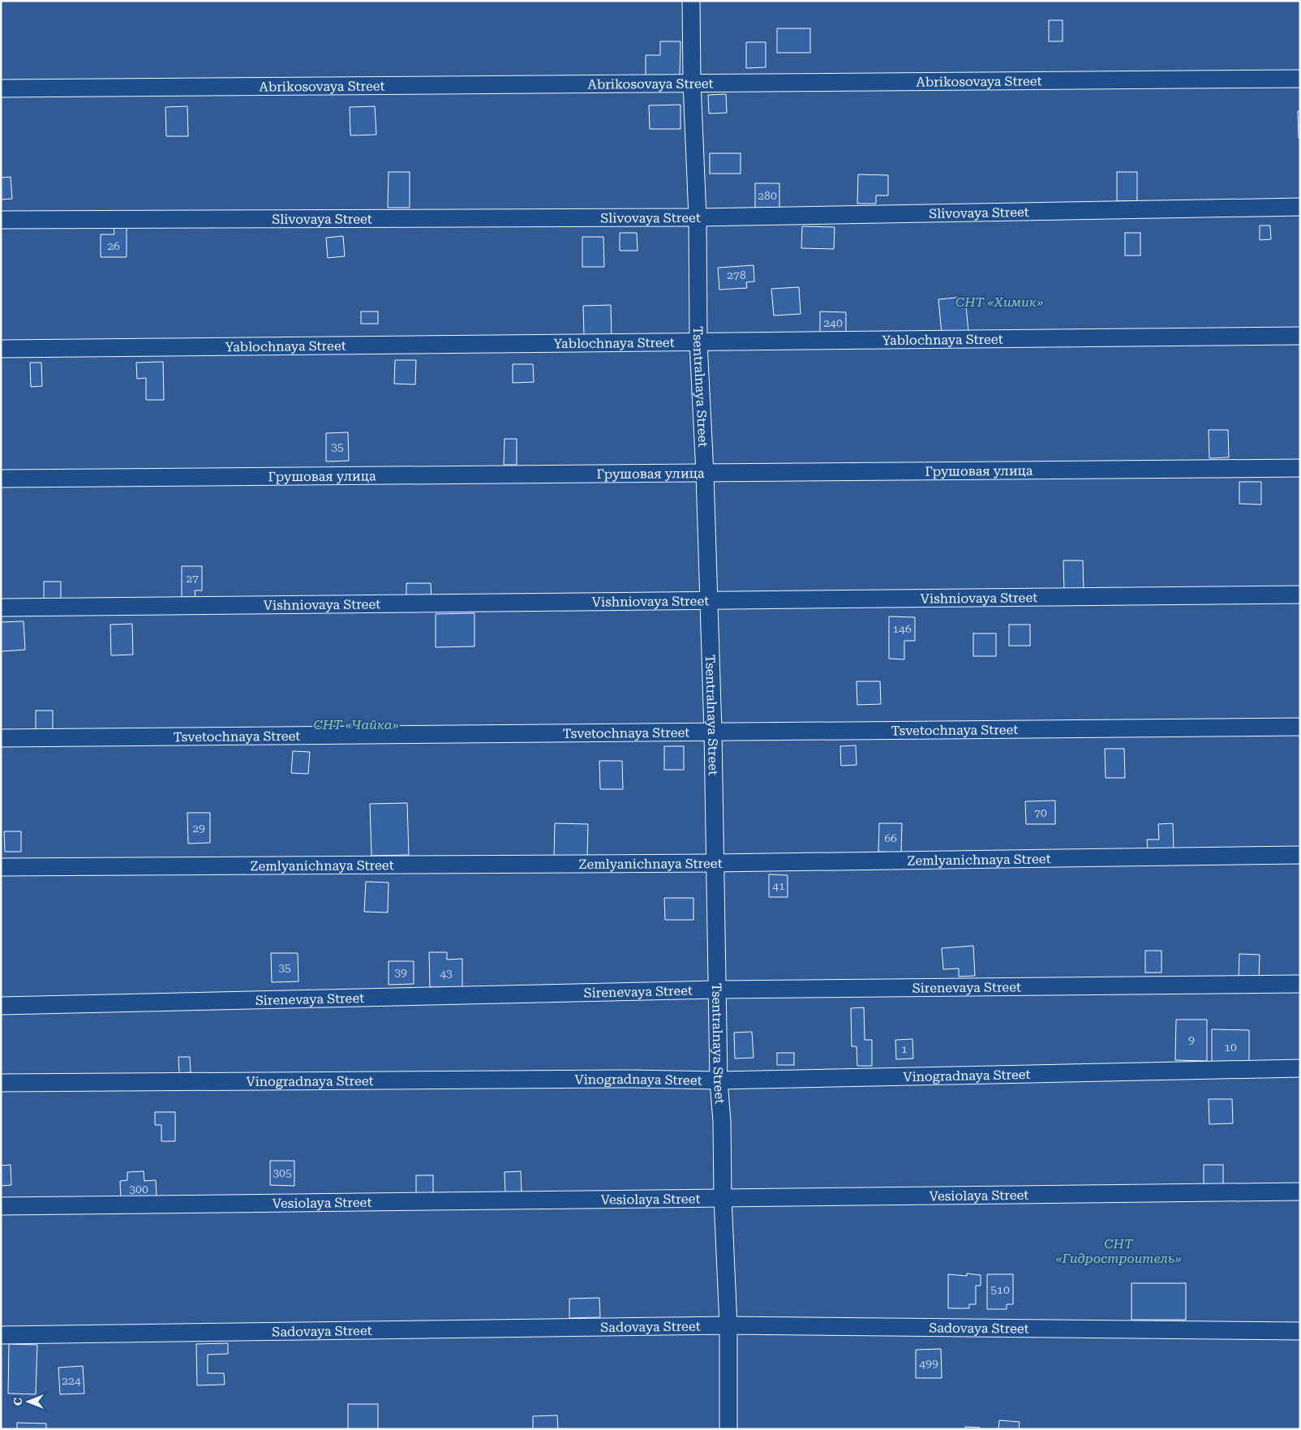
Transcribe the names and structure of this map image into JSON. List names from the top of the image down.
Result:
{
  "streets": {
    "street": [
      "Abrikosovaya Street",
      "Slivovaya Street",
      "Yablochnaya Street",
      "Tsentralnaya Street",
      "Грушовая улица",
      "Vishniovaya Street",
      "Tsvetochnaya Street",
      "Zemlyanichnaya Street",
      "Sirenevaya Street",
      "Vinogradnaya Street",
      "Vesiolaya Street",
      "Sadovaya Street"
    ]
  },
  "crossings": [
    ["Abrikosovaya Street", "Tsentralnaya Street"],
    ["Slivovaya Street", "Tsentralnaya Street"],
    ["Yablochnaya Street", "Tsentralnaya Street"],
    ["Tsentralnaya Street", "Грушовая улица"],
    ["Tsentralnaya Street", "Vishniovaya Street"],
    ["Tsentralnaya Street", "Tsvetochnaya Street"],
    ["Tsentralnaya Street", "Zemlyanichnaya Street"],
    ["Tsentralnaya Street", "Sirenevaya Street"],
    ["Tsentralnaya Street", "Vinogradnaya Street"],
    ["Tsentralnaya Street", "Vesiolaya Street"],
    ["Tsentralnaya Street", "Sadovaya Street"]
  ],
  "parks": ["СНТ «Химик»", "СНТ «Чайка»", "СНТ «Гидростроитель»"],
  "house_numbers": [
    "280",
    "26",
    "278",
    "240",
    "35",
    "27",
    "146",
    "70",
    "29",
    "66",
    "41",
    "35",
    "39",
    "43",
    "9",
    "10",
    "1",
    "305",
    "300",
    "510",
    "499",
    "224"
  ],
  "north": "left"
}
